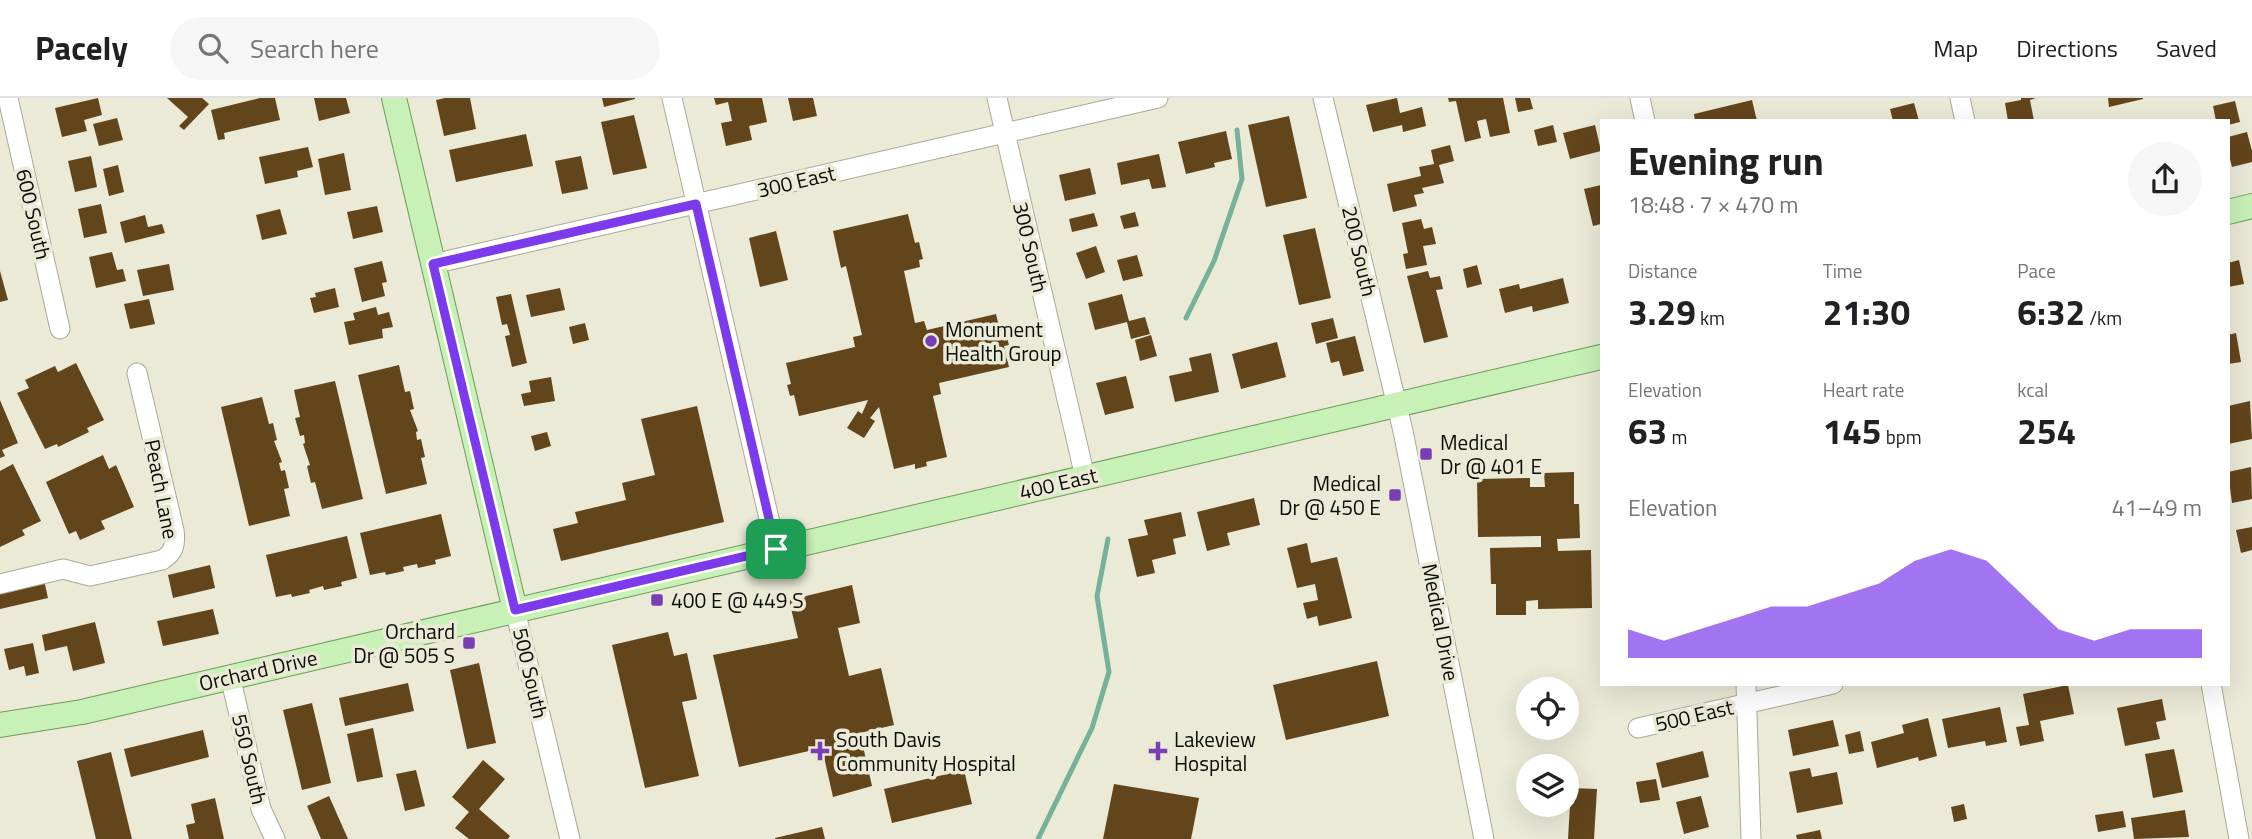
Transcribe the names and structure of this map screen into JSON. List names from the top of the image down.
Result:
{
  "streets": {
    "main road": ["400 East", "Orchard Drive", "500 South"],
    "street": [
      "300 East",
      "600 South",
      "300 South",
      "200 South",
      "Peach Lane",
      "Medical Drive",
      "500 East",
      "550 South"
    ]
  },
  "crossings": [
    ["300 East", "300 South"],
    ["300 East", "500 South"],
    ["300 South", "400 East"],
    ["200 South", "400 East"],
    ["200 South", "Medical Drive"],
    ["400 East", "Medical Drive"],
    ["400 East", "Orchard Drive"],
    ["400 East", "500 South"],
    ["Orchard Drive", "500 South"],
    ["Orchard Drive", "550 South"]
  ],
  "places": {
    "other": ["Monument Health Group"],
    "transit": [
      "Medical Dr @ 401 E",
      "Medical Dr @ 450 E",
      "400 E @ 449 S",
      "Orchard Dr @ 505 S"
    ],
    "health": ["South Davis Community Hospital", "Lakeview Hospital"]
  },
  "page": {
    "header": "Pacely",
    "search": "Search here",
    "nav": ["Map", "Directions", "Saved"],
    "heading": ["Evening run", "18:48 · 7 × 470 m"],
    "stats": [
      ["Distance", "3.29 km"],
      ["Time", "21:30"],
      ["Pace", "6:32 /km"],
      ["Elevation", "63 m"],
      ["Heart rate", "145 bpm"],
      ["kcal", "254"]
    ],
    "chart": ["Elevation", "41–49 m"]
  }
}
